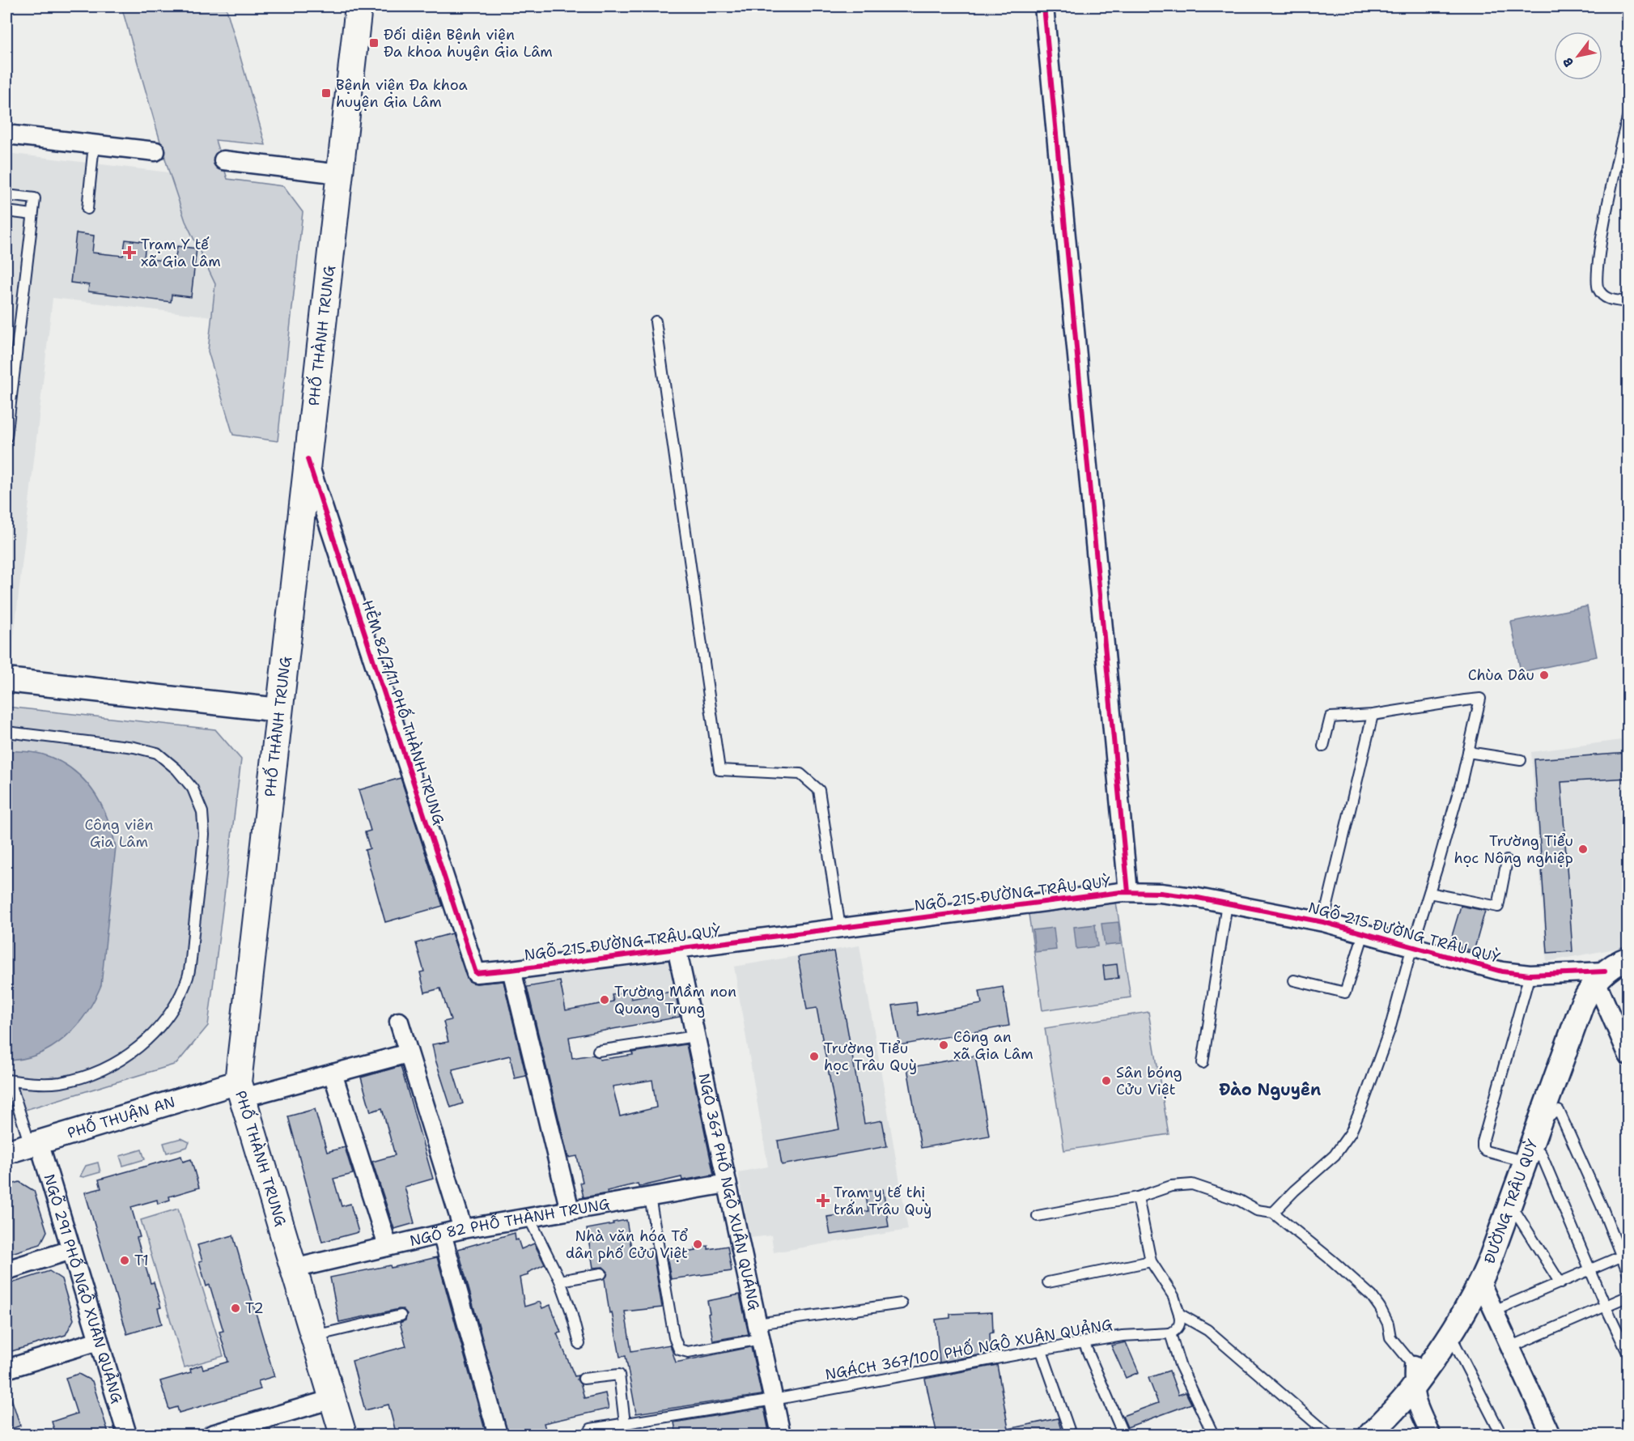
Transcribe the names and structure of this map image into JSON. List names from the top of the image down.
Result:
{
  "streets": {
    "main road": ["PHỐ THÀNH TRUNG"],
    "street": [
      "HẺM 82/7/11 PHỐ THÀNH TRUNG",
      "NGÕ 215 ĐƯỜNG TRÂU QUỲ",
      "PHỐ THUẬN AN",
      "NGÕ 367 PHỐ NGÔ XUÂN QUẢNG",
      "ĐƯỜNG TRÂU QUỲ",
      "NGÕ 82 PHỐ THÀNH TRUNG",
      "NGÕ 291 PHỐ NGÔ XUÂN QUẢNG"
    ],
    "lane": ["NGÁCH 367/100 PHỐ NGÔ XUÂN QUẢNG"]
  },
  "crossings": [
    ["PHỐ THÀNH TRUNG", "HẺM 82/7/11 PHỐ THÀNH TRUNG"],
    ["PHỐ THÀNH TRUNG", "PHỐ THUẬN AN"],
    ["PHỐ THÀNH TRUNG", "NGÕ 82 PHỐ THÀNH TRUNG"],
    ["HẺM 82/7/11 PHỐ THÀNH TRUNG", "NGÕ 215 ĐƯỜNG TRÂU QUỲ"],
    ["NGÕ 215 ĐƯỜNG TRÂU QUỲ", "NGÕ 367 PHỐ NGÔ XUÂN QUẢNG"],
    ["NGÕ 215 ĐƯỜNG TRÂU QUỲ", "ĐƯỜNG TRÂU QUỲ"],
    ["PHỐ THUẬN AN", "NGÕ 291 PHỐ NGÔ XUÂN QUẢNG"],
    ["NGÕ 367 PHỐ NGÔ XUÂN QUẢNG", "NGÕ 82 PHỐ THÀNH TRUNG"],
    ["NGÕ 367 PHỐ NGÔ XUÂN QUẢNG", "NGÁCH 367/100 PHỐ NGÔ XUÂN QUẢNG"]
  ],
  "districts": ["Đào Nguyên"],
  "parks": ["Công viên Gia Lâm"],
  "places": {
    "transit": ["Đối diện Bệnh viện Đa khoa huyện Gia Lâm", "Bệnh viện Đa khoa huyện Gia Lâm"],
    "health": ["Trạm Y tế xã Gia Lâm", "Trạm y tế thị trấn Trâu Quỳ"],
    "other": [
      "Chùa Dâu",
      "Trường Tiểu học Nông nghiệp",
      "Trường Mầm non Quang Trung",
      "Công an xã Gia Lâm",
      "Trường Tiểu học Trâu Quỳ",
      "Sân bóng Cửu Việt",
      "Nhà văn hóa Tổ dân phố Cửu Việt",
      "T1",
      "T2"
    ]
  },
  "north": "bottom left"
}
